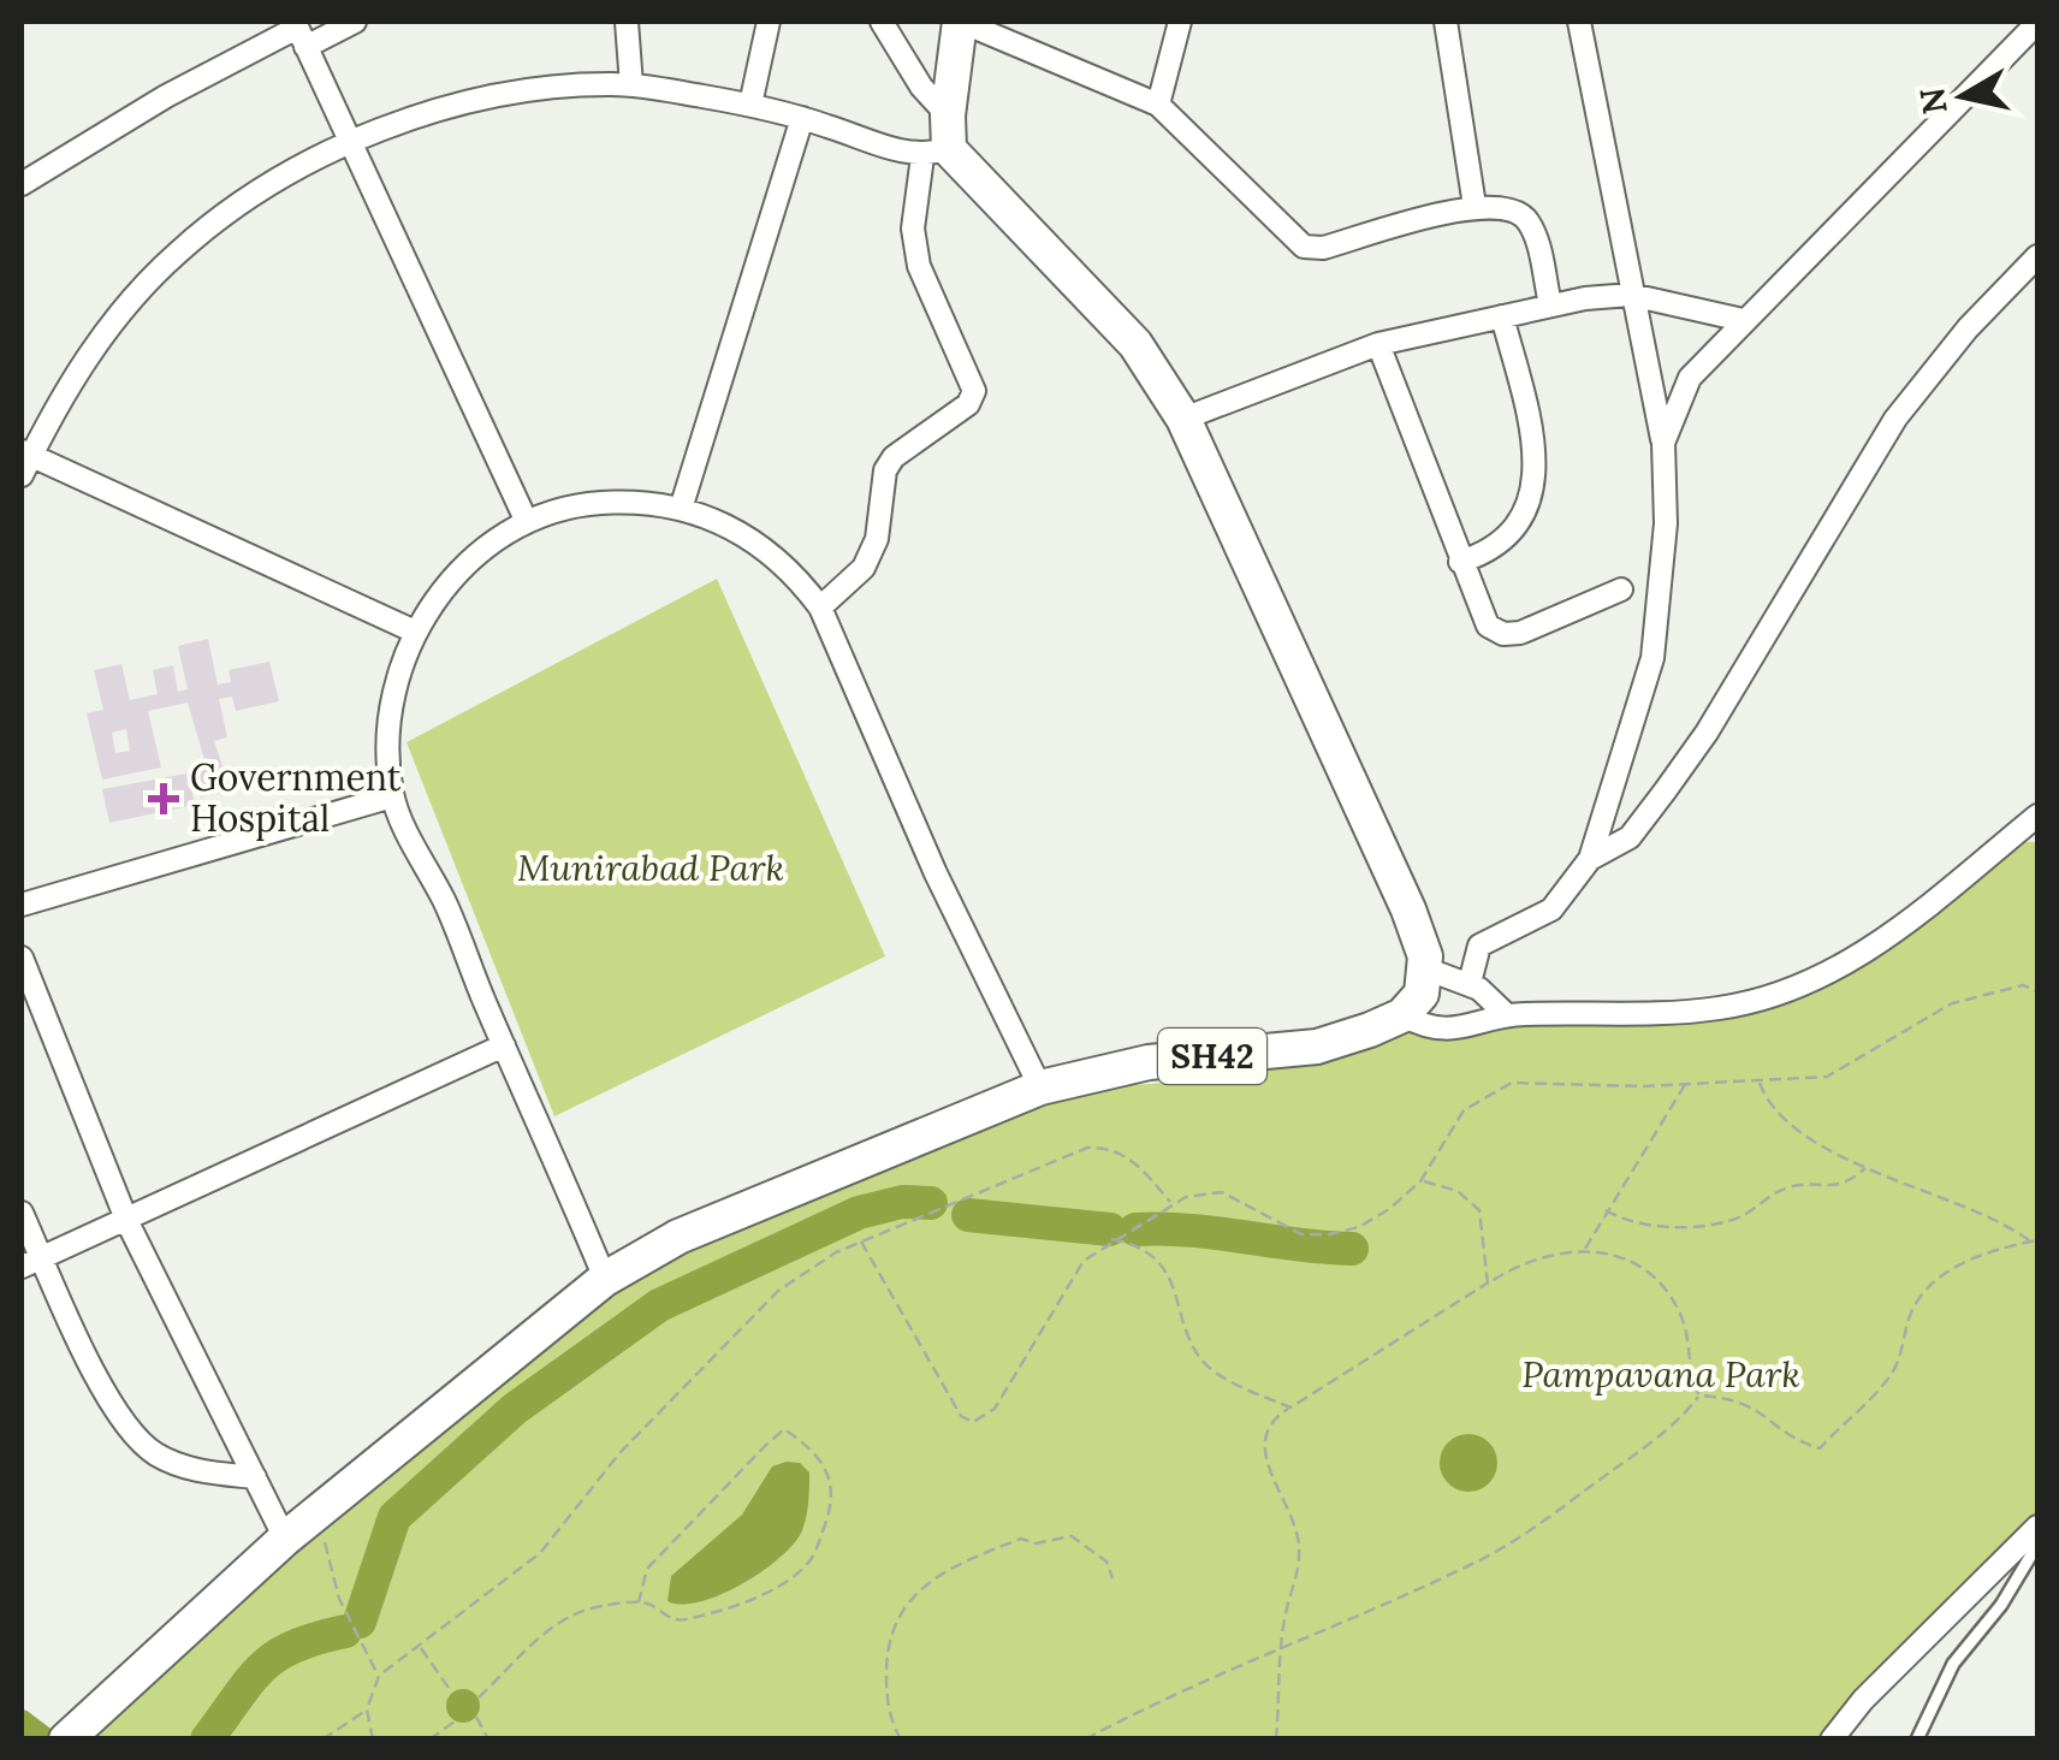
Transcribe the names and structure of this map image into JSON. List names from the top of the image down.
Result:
{
  "streets": {
    "main road": ["SH42"]
  },
  "parks": ["Munirabad Park", "Pampavana Park"],
  "places": {
    "health": ["Government Hospital"]
  },
  "north": "left"
}
